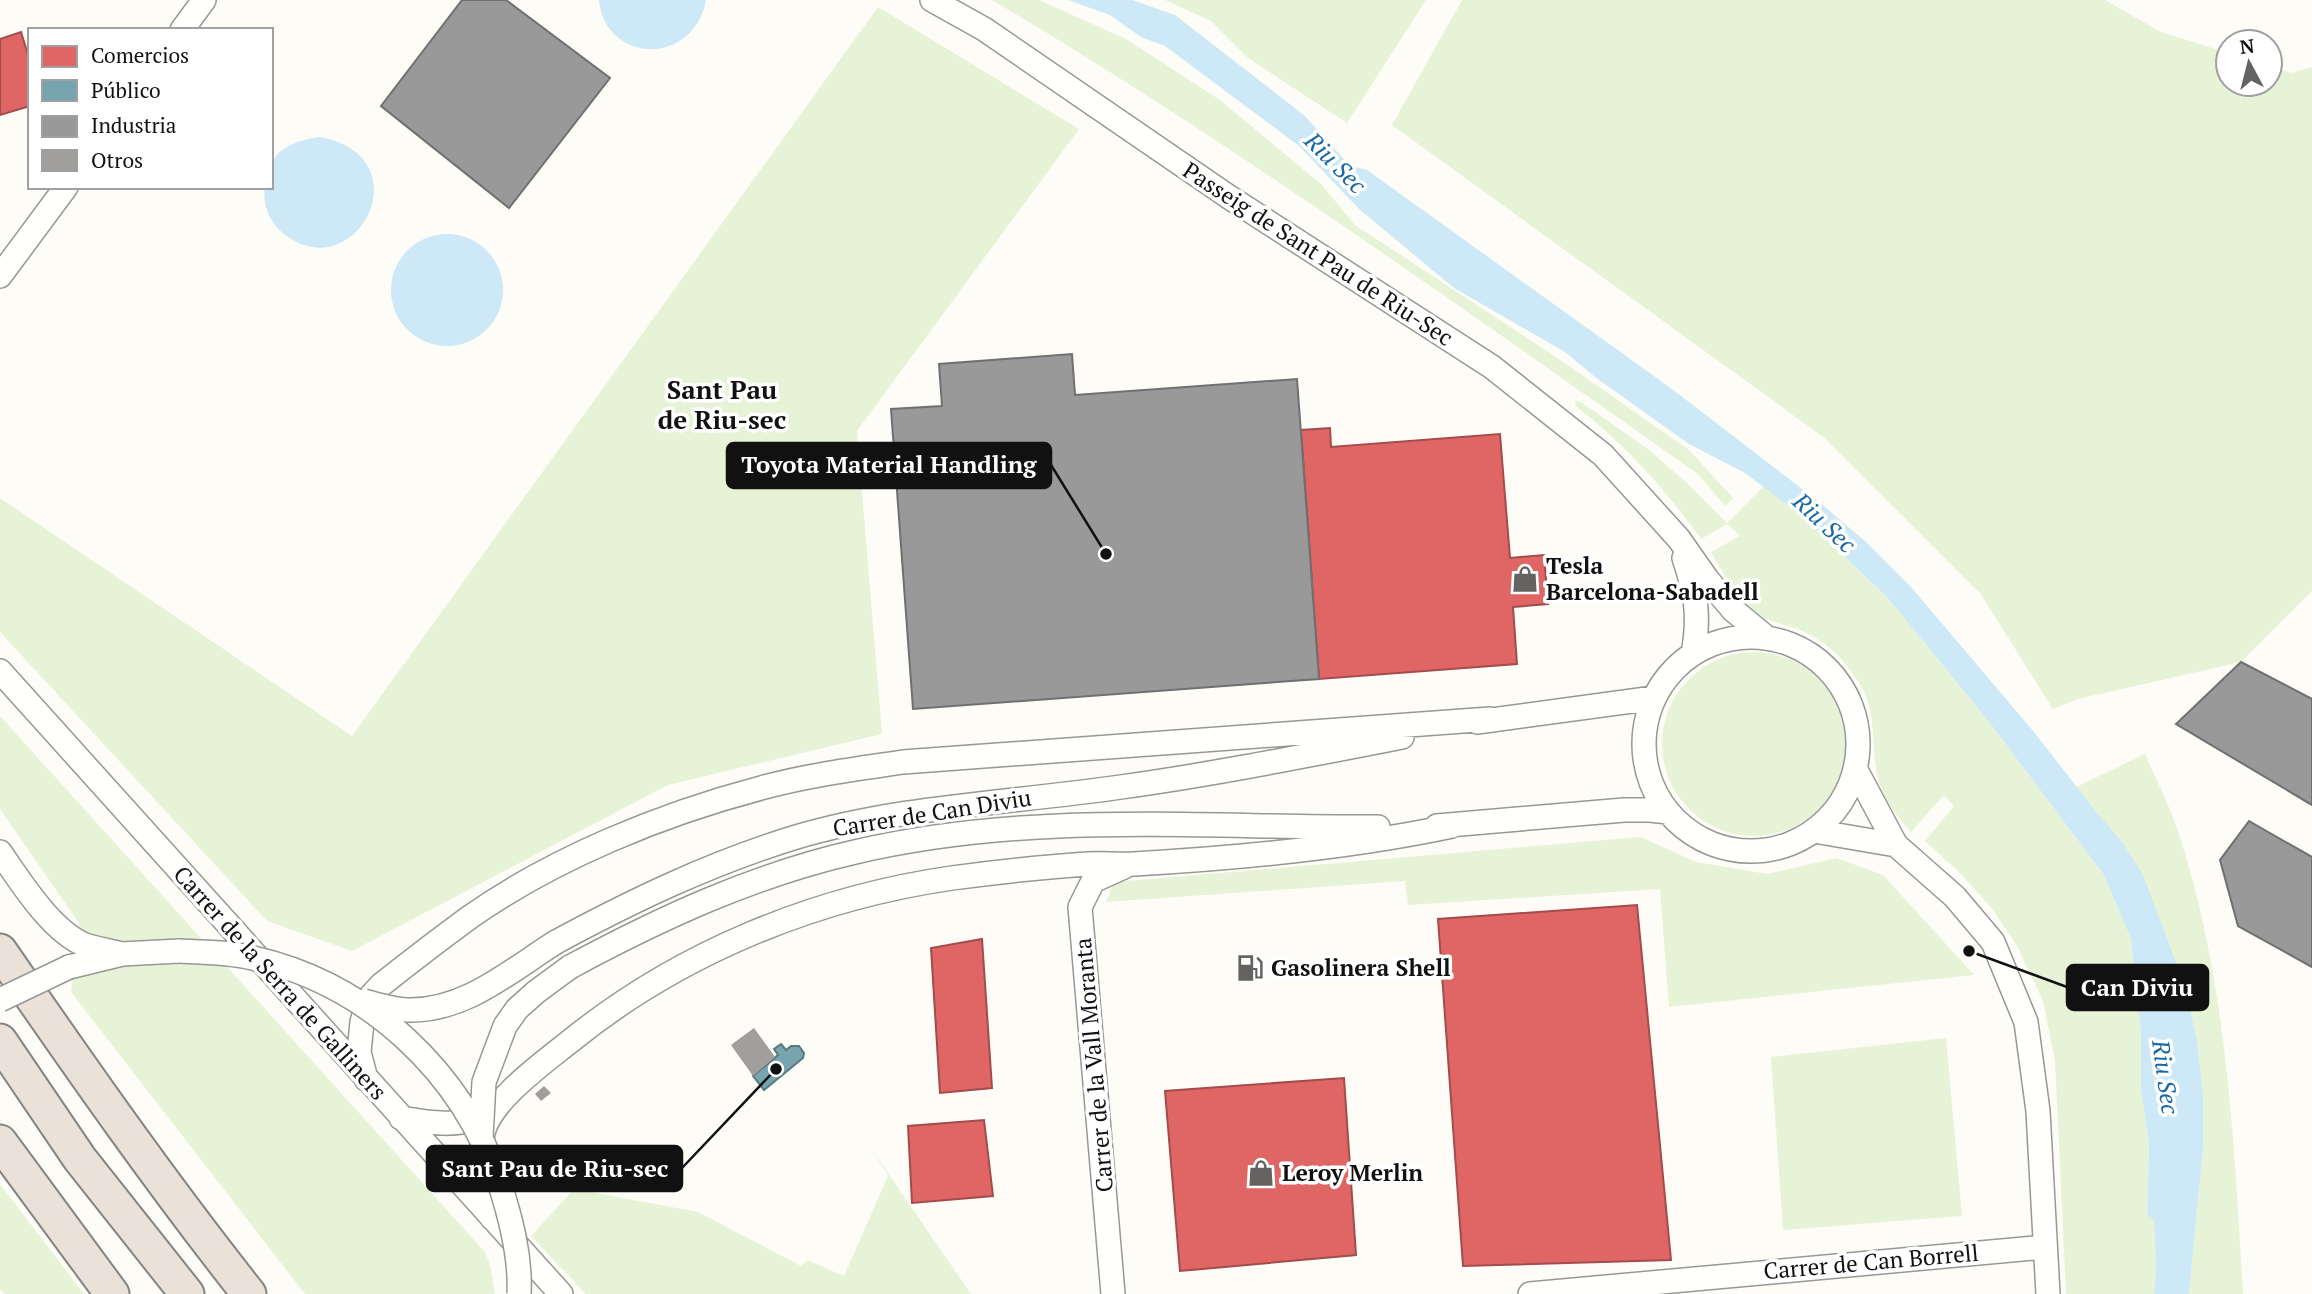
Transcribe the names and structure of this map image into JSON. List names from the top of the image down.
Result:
{
  "streets": {
    "street": [
      "Passeig de Sant Pau de Riu-Sec",
      "Carrer de Can Diviu",
      "Carrer de la Serra de Galliners",
      "Carrer de la Vall Moranta",
      "Carrer de Can Borrell"
    ]
  },
  "crossings": [
    ["Passeig de Sant Pau de Riu-Sec", "Carrer de Can Diviu"],
    ["Carrer de Can Diviu", "Carrer de la Serra de Galliners"],
    ["Carrer de Can Diviu", "Carrer de la Vall Moranta"]
  ],
  "districts": ["Sant Pau de Riu-sec"],
  "water": ["Riu Sec"],
  "places": {
    "other": ["Toyota Material Handling", "Can Diviu", "Sant Pau de Riu-sec"],
    "shop": ["Tesla Barcelona-Sabadell", "Leroy Merlin"],
    "fuel station": ["Gasolinera Shell"]
  },
  "legend": [
    "Comercios",
    "Público",
    "Industria",
    "Otros"
  ],
  "north": "top"
}
